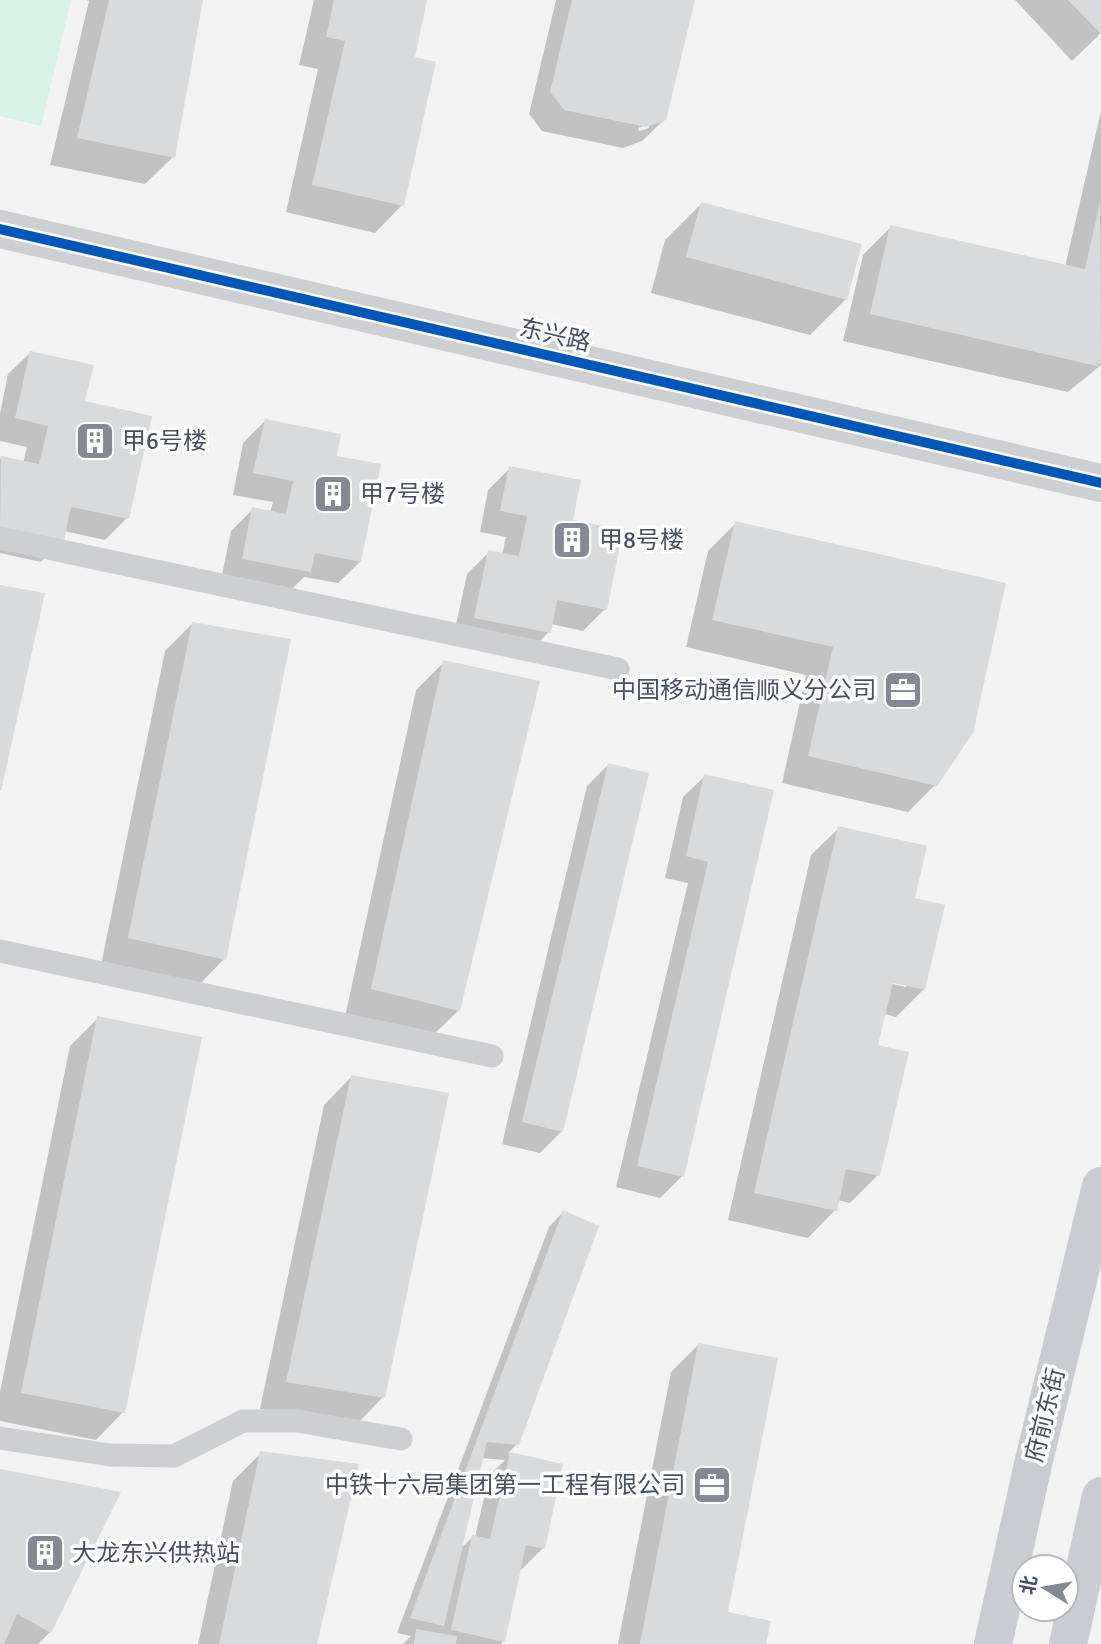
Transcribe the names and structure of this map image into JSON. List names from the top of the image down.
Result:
{
  "streets": {
    "main road": ["府前东街"],
    "street": ["东兴路"]
  },
  "places": {
    "building": [
      "甲6号楼",
      "甲7号楼",
      "甲8号楼",
      "大龙东兴供热站"
    ],
    "office": ["中国移动通信顺义分公司", "中铁十六局集团第一工程有限公司"]
  },
  "north": "left"
}
